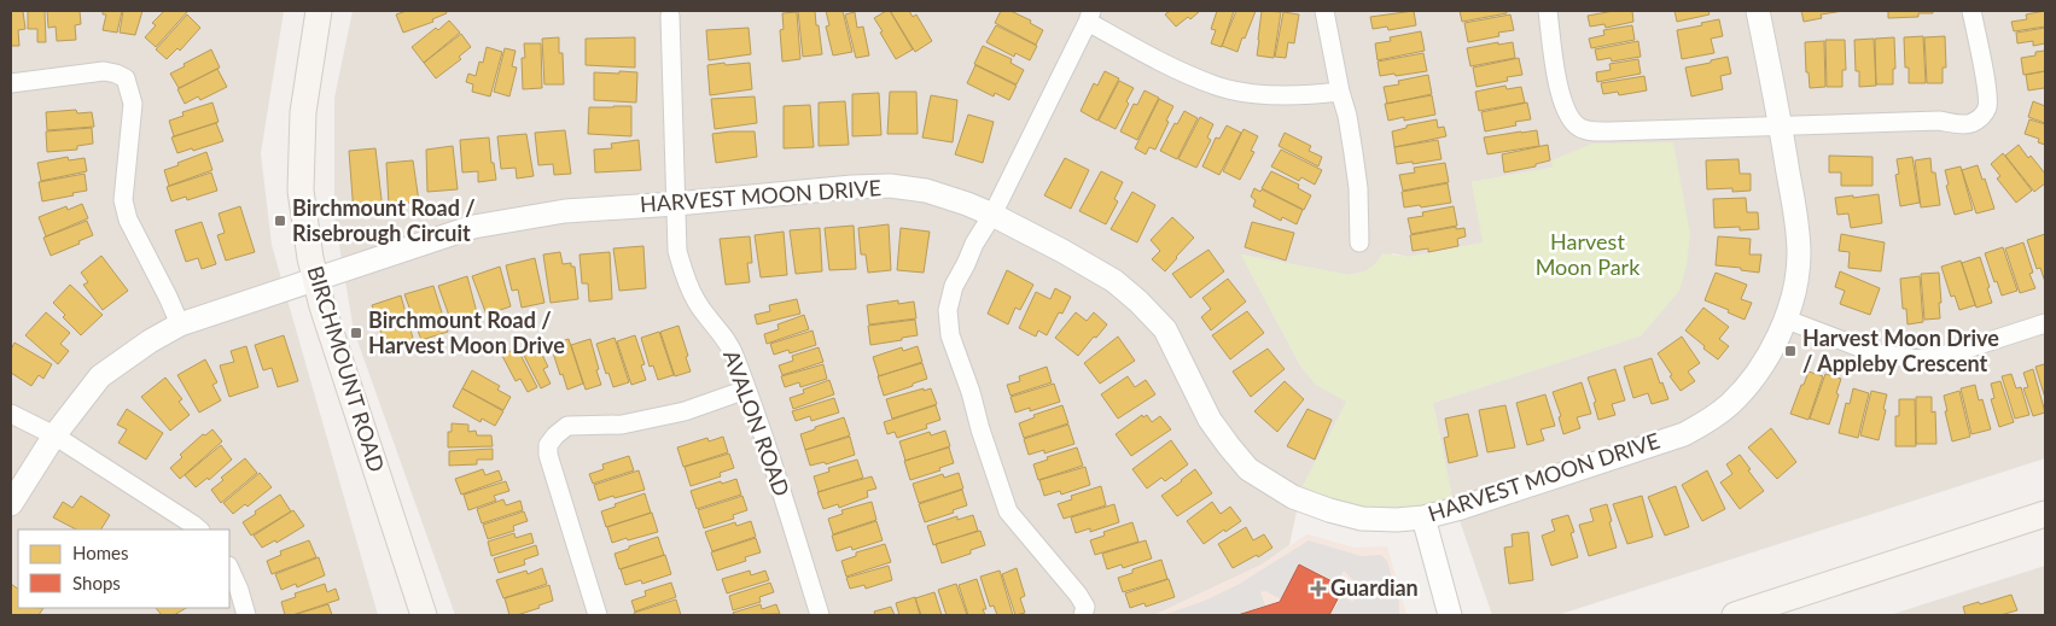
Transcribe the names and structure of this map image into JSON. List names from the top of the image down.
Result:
{
  "streets": {
    "main road": ["BIRCHMOUNT ROAD"],
    "street": ["HARVEST MOON DRIVE", "AVALON ROAD"]
  },
  "crossings": [
    ["HARVEST MOON DRIVE", "BIRCHMOUNT ROAD"],
    ["HARVEST MOON DRIVE", "AVALON ROAD"]
  ],
  "parks": ["Harvest Moon Park"],
  "places": {
    "transit": ["Birchmount Road / Risebrough Circuit", "Birchmount Road / Harvest Moon Drive", "Harvest Moon Drive / Appleby Crescent"],
    "health": ["Guardian"]
  },
  "legend": ["Homes", "Shops"]
}
